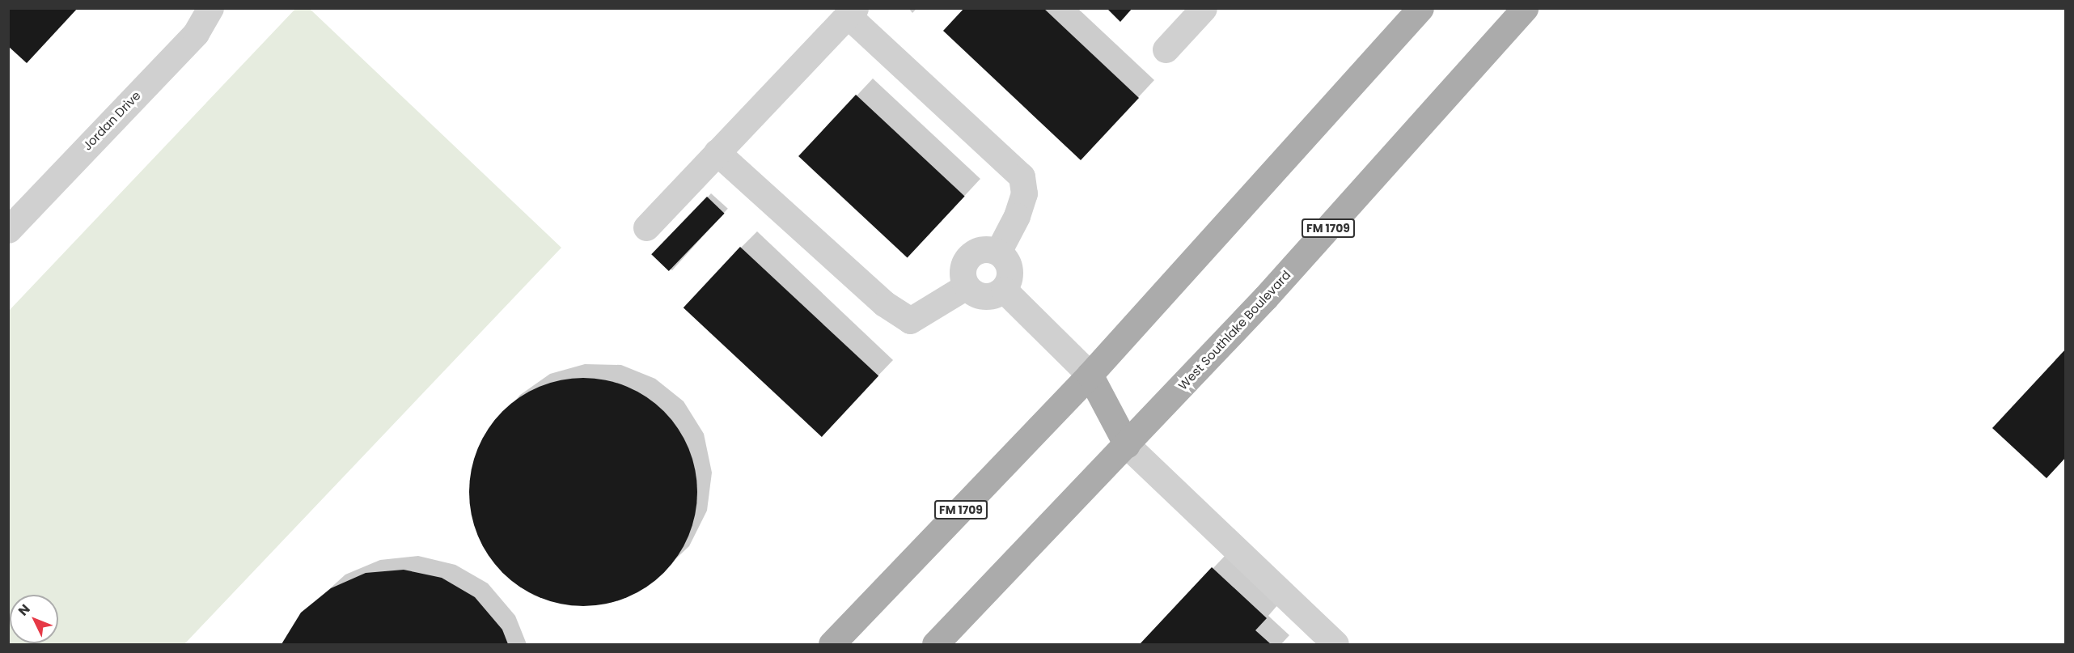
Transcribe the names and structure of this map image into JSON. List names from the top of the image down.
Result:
{
  "streets": {
    "main road": ["FM 1709", "West Southlake Boulevard"],
    "street": ["Jordan Drive"]
  },
  "north": "top left"
}
